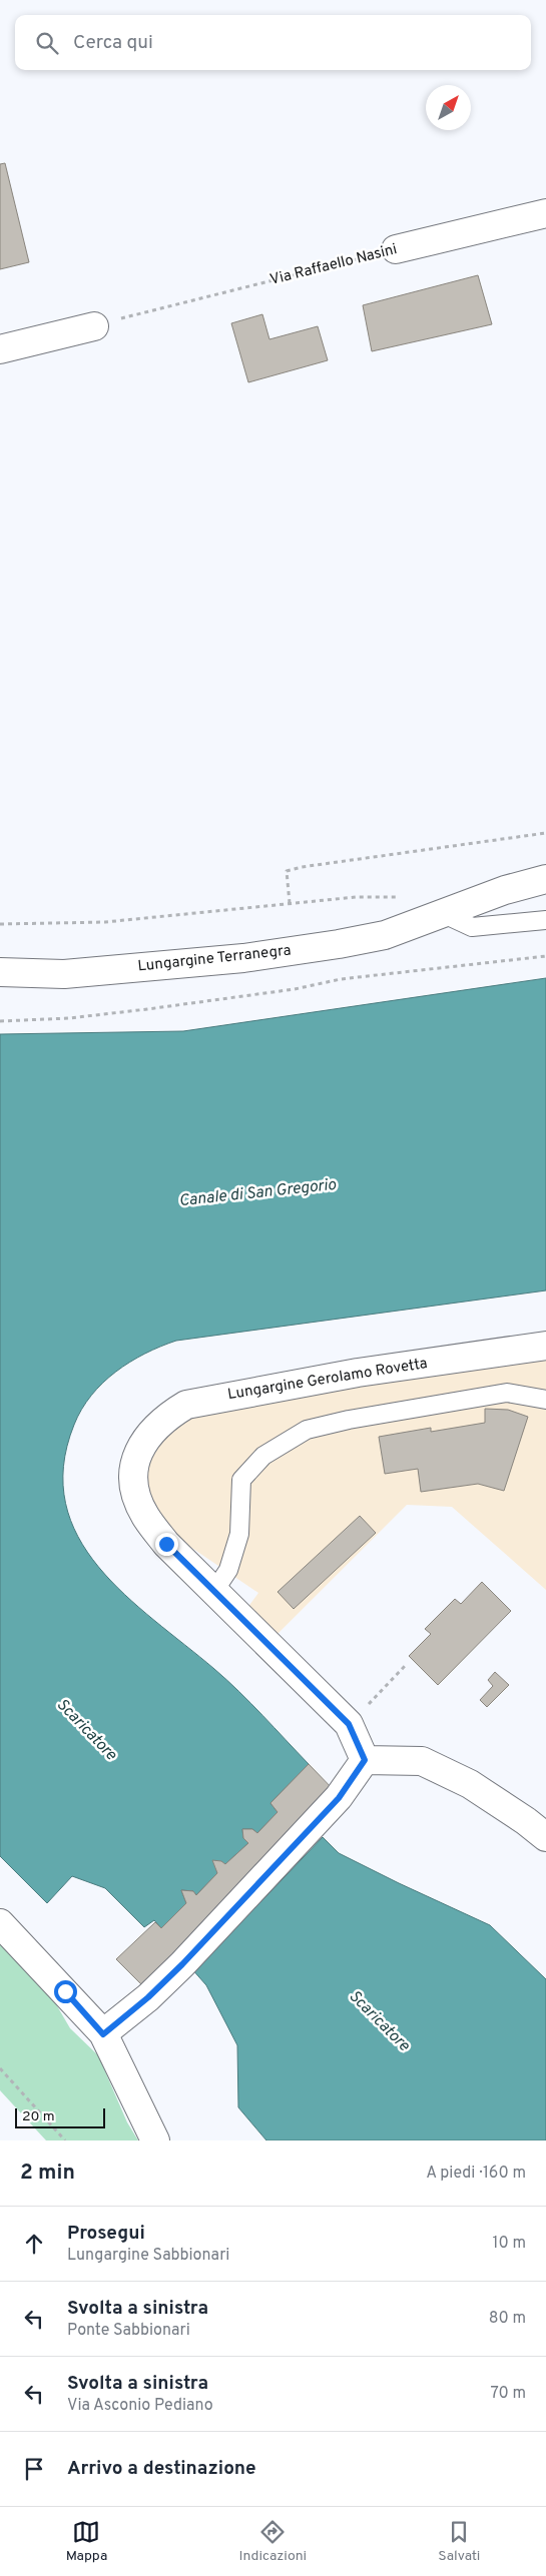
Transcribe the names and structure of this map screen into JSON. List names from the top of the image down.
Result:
{
  "streets": {
    "street": ["Via Raffaello Nasini", "Lungargine Terranegra", "Lungargine Gerolamo Rovetta"]
  },
  "water": ["Canale di San Gregorio", "Scaricatore"],
  "scale_bar": "20 m",
  "north": "top right",
  "page": {
    "search": "Cerca qui",
    "scale": "20 m",
    "heading": ["2 min", "A piedi · 160 m"],
    "list": [
      ["Prosegui", "Lungargine Sabbionari", "10 m"],
      ["Svolta a sinistra", "Ponte Sabbionari", "80 m"],
      ["Svolta a sinistra", "Via Asconio Pediano", "70 m"],
      "Arrivo a destinazione"
    ],
    "nav": ["Mappa", "Indicazioni", "Salvati"]
  }
}
